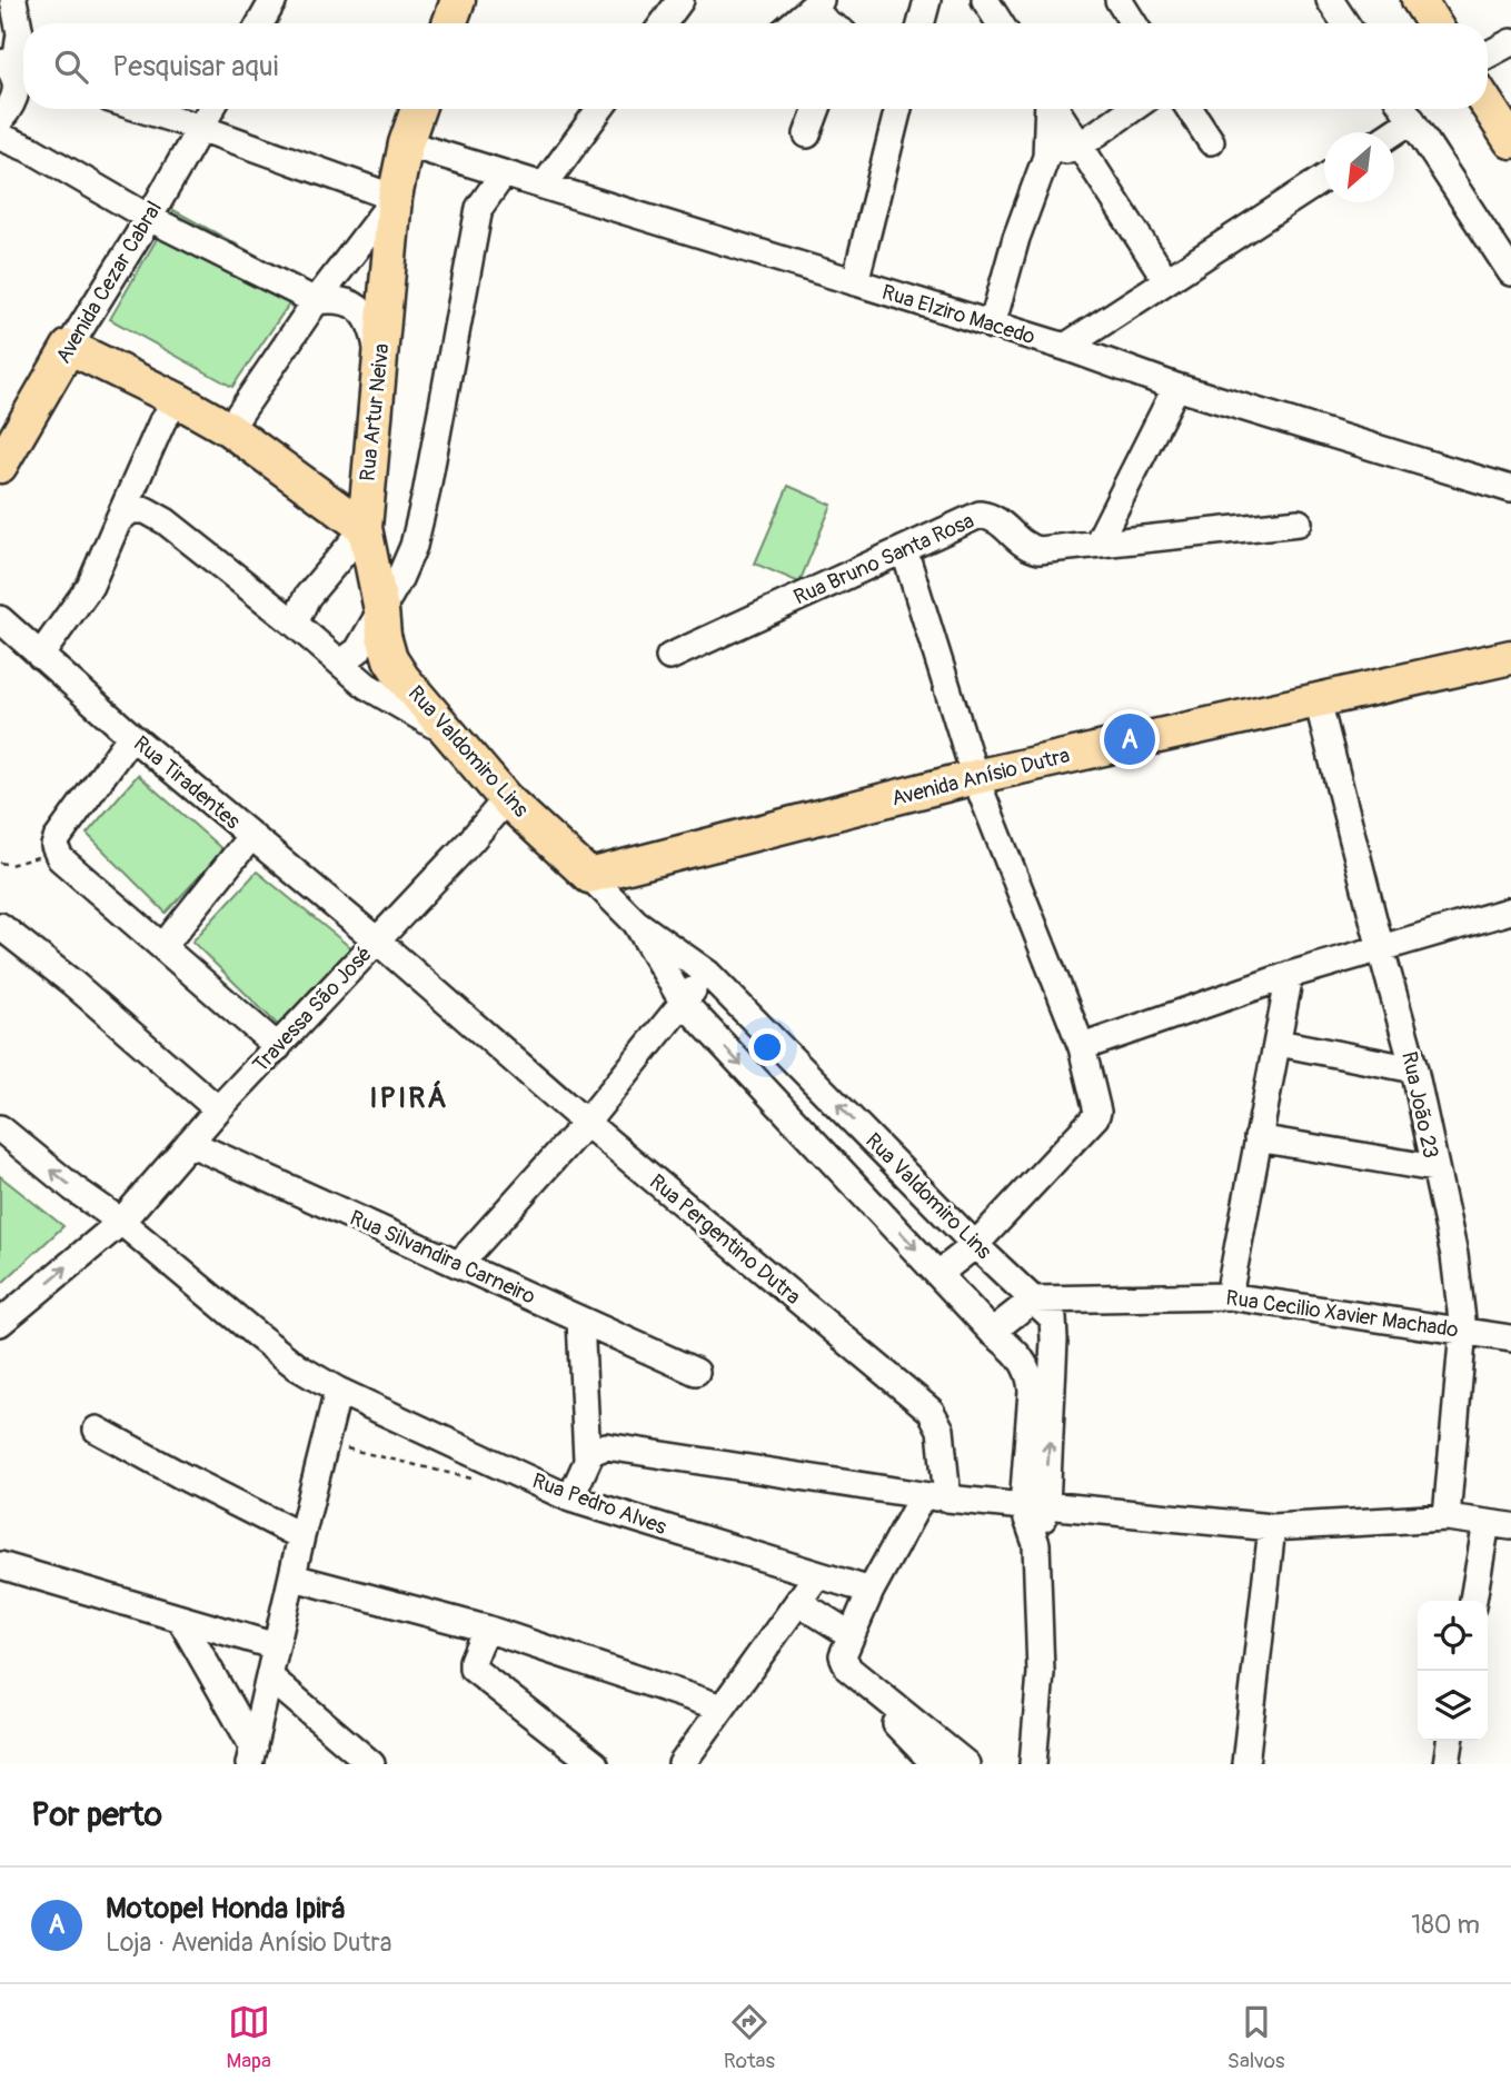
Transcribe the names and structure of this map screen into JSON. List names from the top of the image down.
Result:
{
  "streets": {
    "main road": [
      "Avenida Cezar Cabral",
      "Rua Artur Neiva",
      "Rua Valdomiro Lins",
      "Avenida Anísio Dutra"
    ],
    "street": [
      "Rua Elziro Macedo",
      "Rua Bruno Santa Rosa",
      "Rua Tiradentes",
      "Travessa São José",
      "Rua João 23",
      "Rua Pergentino Dutra",
      "Rua Silvandira Carneiro",
      "Rua Cecilio Xavier Machado",
      "Rua Pedro Alves"
    ]
  },
  "crossings": [
    ["Rua Elziro Macedo", "Rua Artur Neiva"],
    ["Rua Artur Neiva", "Rua Valdomiro Lins"],
    ["Rua Valdomiro Lins", "Avenida Anísio Dutra"],
    ["Rua Valdomiro Lins", "Travessa São José"],
    ["Rua Valdomiro Lins", "Rua Cecilio Xavier Machado"],
    ["Avenida Anísio Dutra", "Rua João 23"],
    ["Rua Tiradentes", "Travessa São José"],
    ["Rua Tiradentes", "Rua Pergentino Dutra"],
    ["Travessa São José", "Rua Pergentino Dutra"],
    ["Travessa São José", "Rua Silvandira Carneiro"],
    ["Travessa São José", "Rua Pedro Alves"],
    ["Rua João 23", "Rua Cecilio Xavier Machado"]
  ],
  "districts": ["IPIRÁ"],
  "north": "bottom left",
  "page": {
    "search": "Pesquisar aqui",
    "pins": "A",
    "heading": "Por perto",
    "list": [
      {
        "mark": "A",
        "name": "Motopel Honda Ipirá",
        "note": "Loja · Avenida Anísio Dutra",
        "value": "180 m"
      }
    ],
    "nav": ["Mapa", "Rotas", "Salvos"]
  }
}
